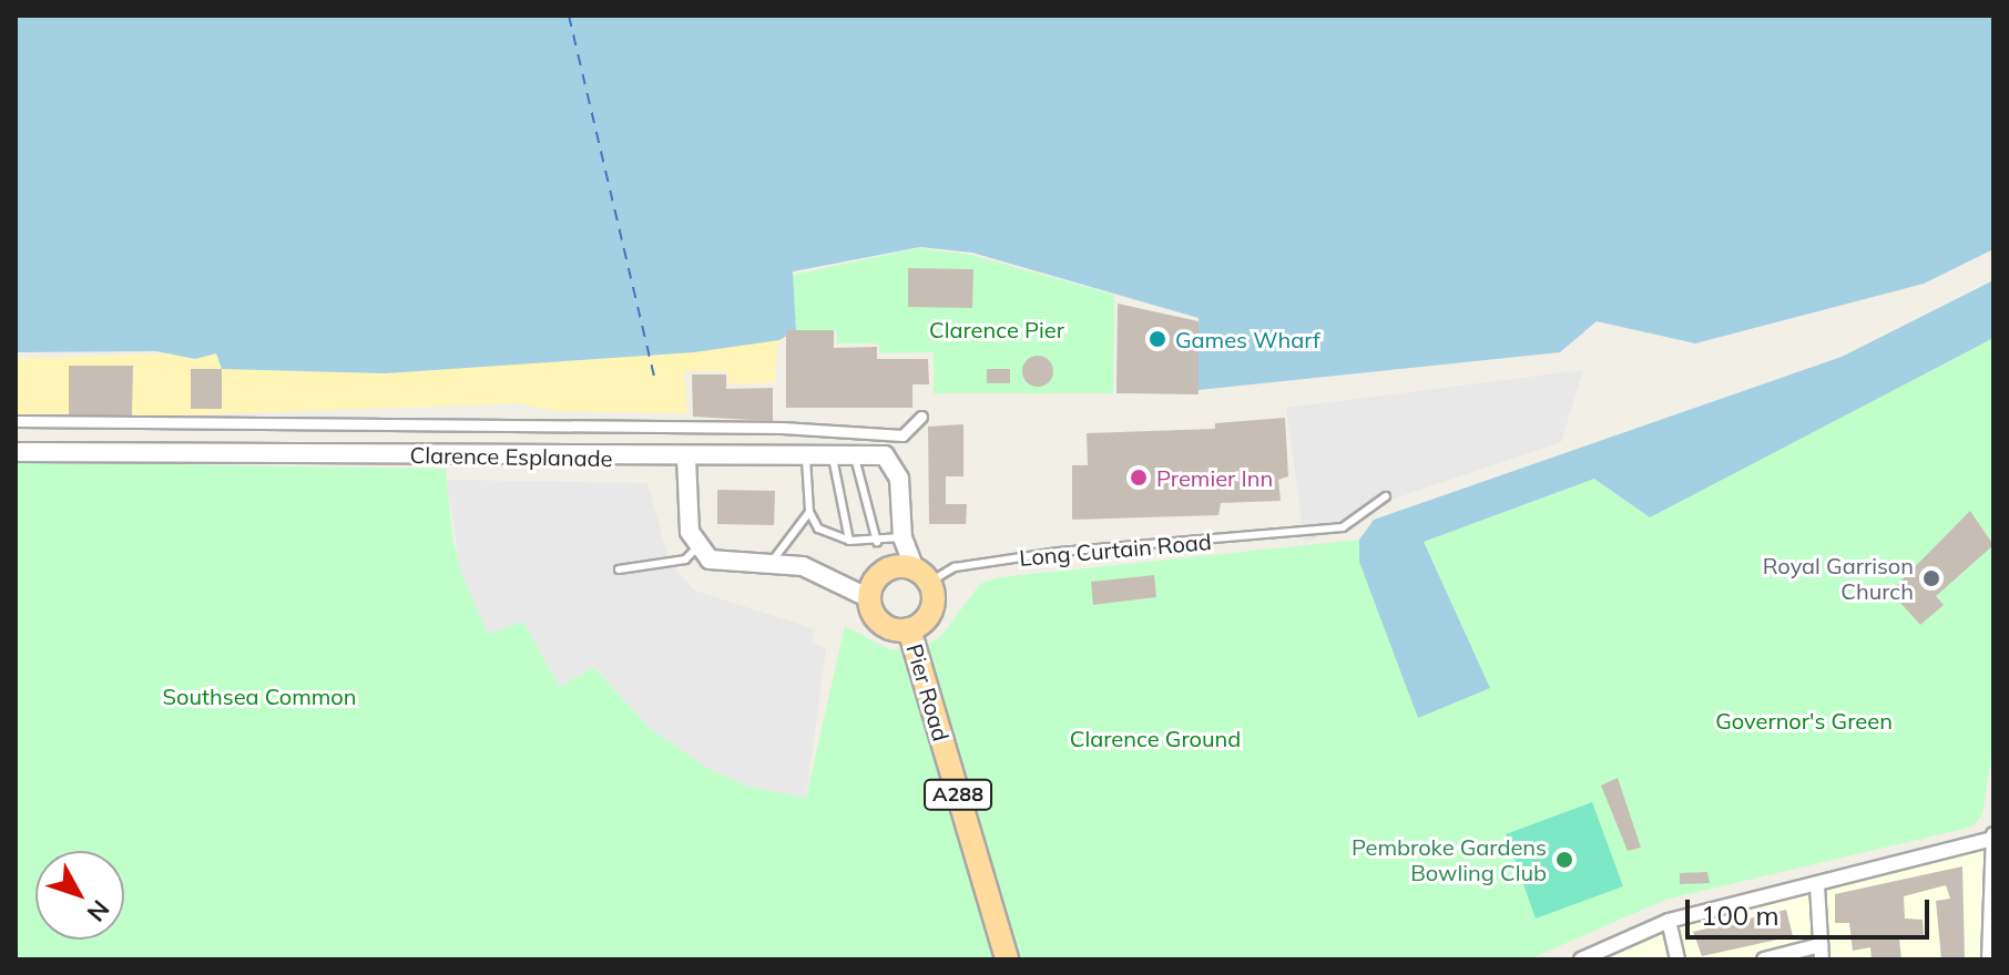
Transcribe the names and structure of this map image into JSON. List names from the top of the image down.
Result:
{
  "streets": {
    "main road": ["Pier Road", "A288"],
    "street": ["Clarence Esplanade"],
    "lane": ["Long Curtain Road"]
  },
  "crossings": [
    ["Clarence Esplanade", "Long Curtain Road"],
    ["Clarence Esplanade", "Pier Road"],
    ["Long Curtain Road", "Pier Road"]
  ],
  "parks": [
    "Clarence Pier",
    "Southsea Common",
    "Governor's Green",
    "Clarence Ground"
  ],
  "places": [
    "Games Wharf",
    "Premier Inn",
    "Royal Garrison Church",
    "Pembroke Gardens Bowling Club"
  ],
  "scale_bar": "100 m",
  "north": "bottom right"
}
